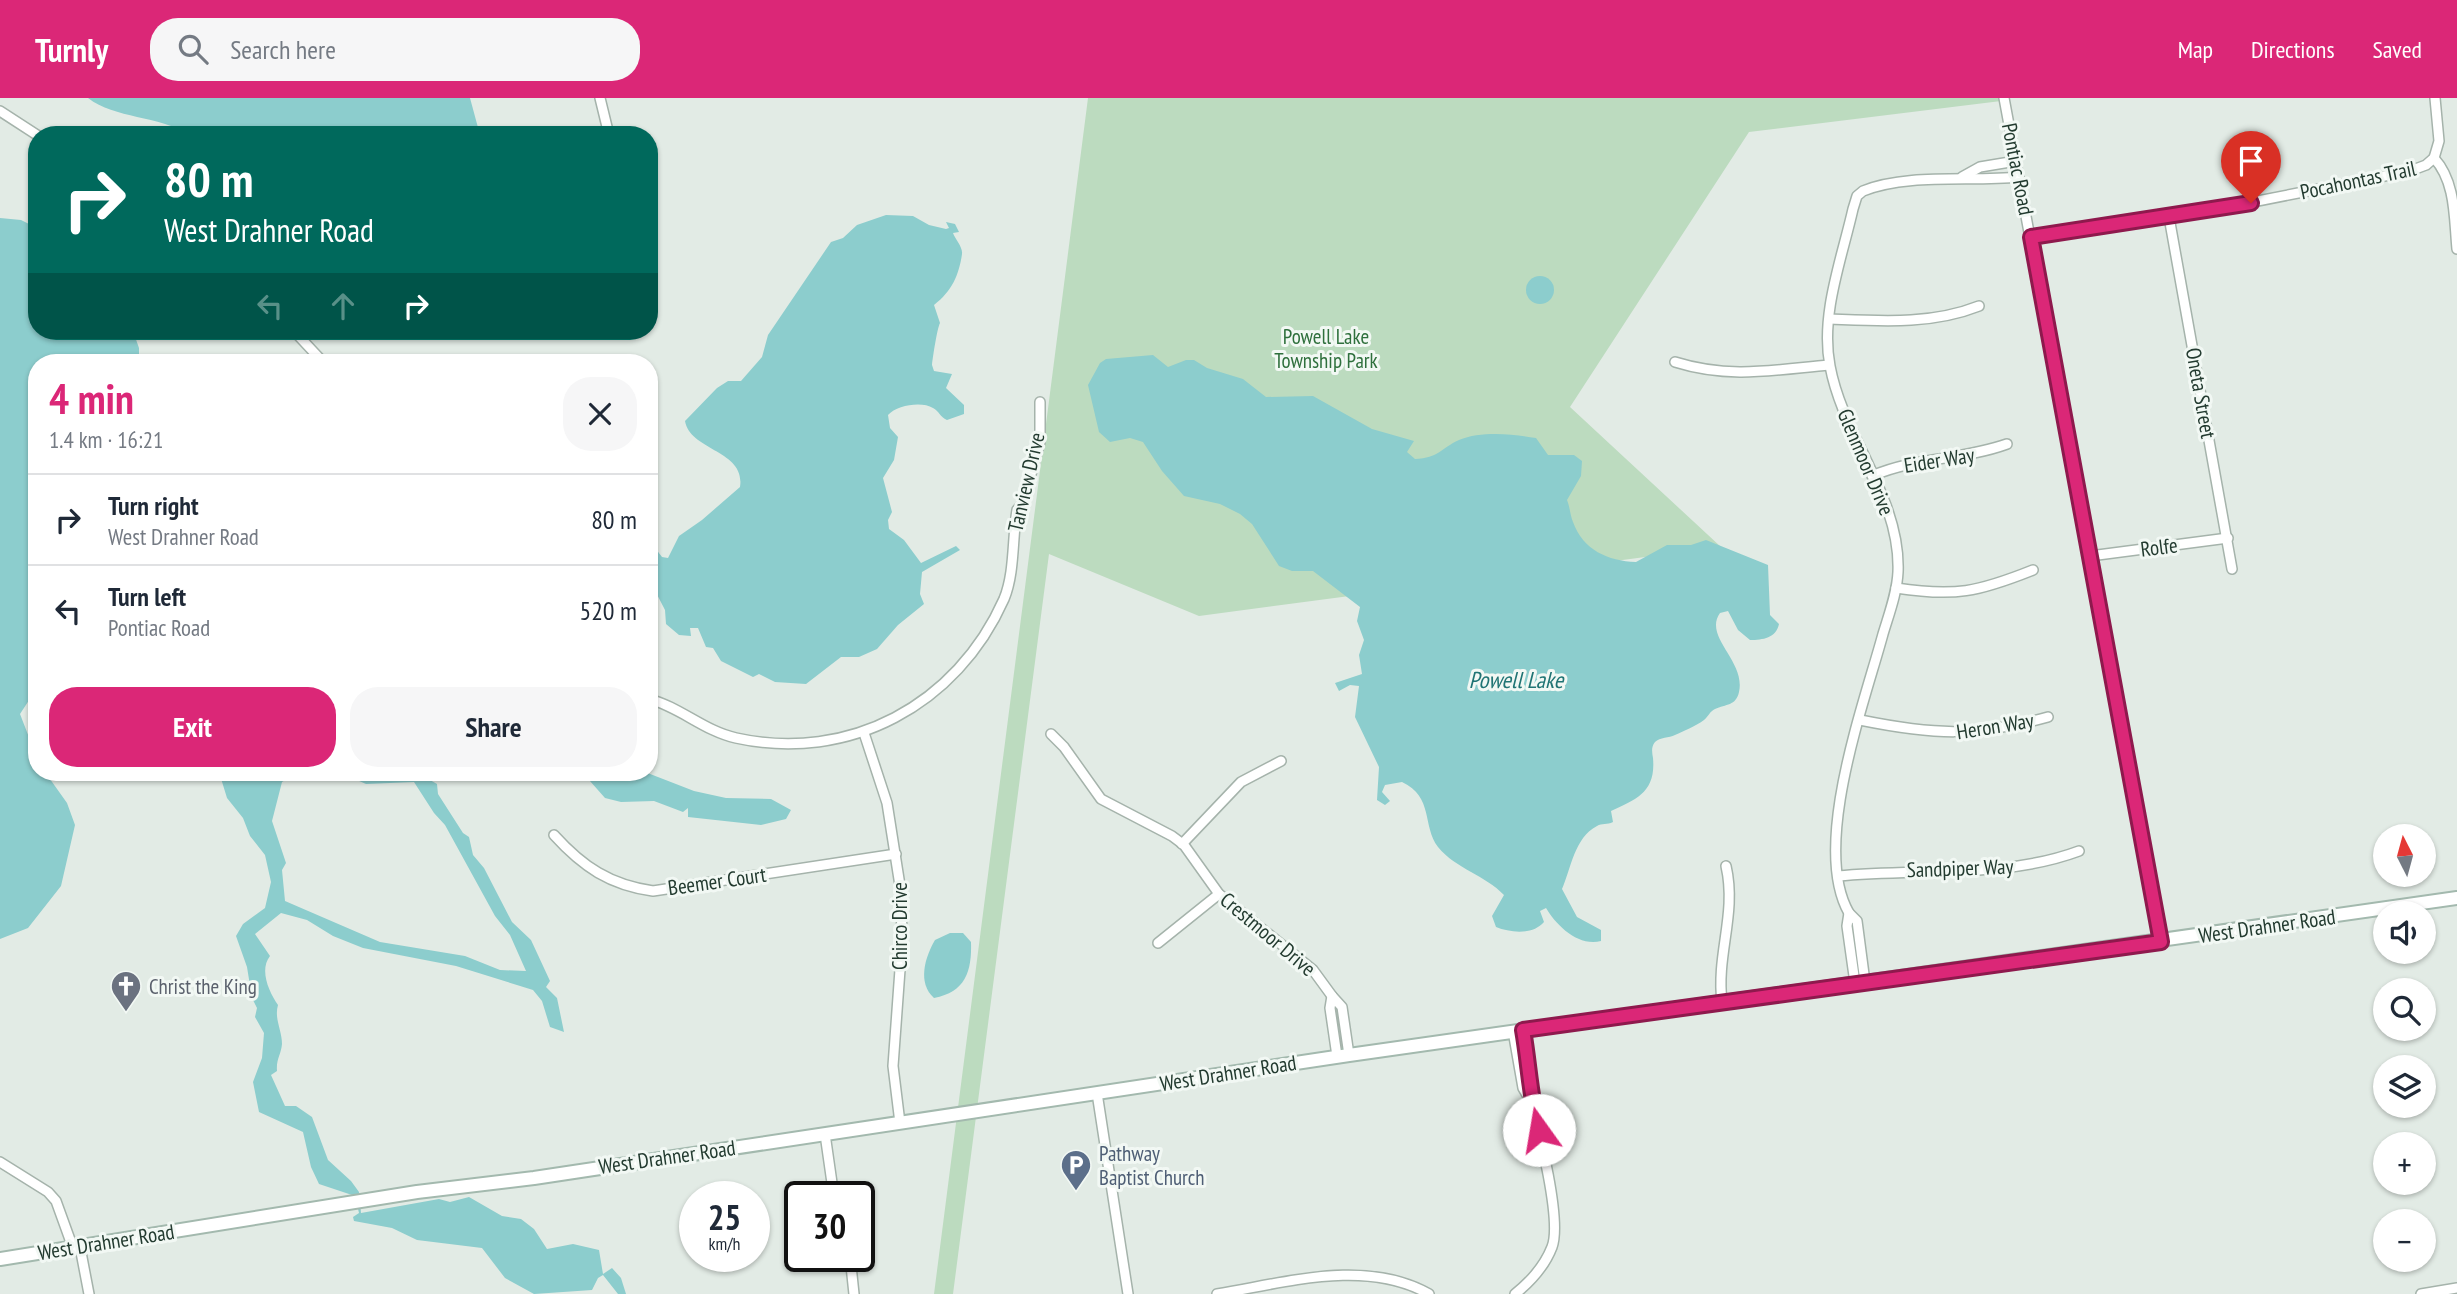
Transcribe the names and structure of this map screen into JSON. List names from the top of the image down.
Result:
{
  "streets": {
    "street": [
      "Pontiac Road",
      "Pocahontas Trail",
      "Oneta Street",
      "Eider Way",
      "Glenmoor Drive",
      "Tanview Drive",
      "Rolfe",
      "Heron Way",
      "Sandpiper Way",
      "Beemer Court",
      "Chirco Drive",
      "West Drahner Road",
      "Crestmoor Drive"
    ]
  },
  "crossings": [
    ["Pontiac Road", "Pocahontas Trail"],
    ["Pontiac Road", "Glenmoor Drive"],
    ["Pontiac Road", "Rolfe"],
    ["Pontiac Road", "West Drahner Road"],
    ["Pocahontas Trail", "Oneta Street"],
    ["Oneta Street", "Rolfe"],
    ["Eider Way", "Glenmoor Drive"],
    ["Glenmoor Drive", "Heron Way"],
    ["Glenmoor Drive", "Sandpiper Way"],
    ["Glenmoor Drive", "West Drahner Road"],
    ["Tanview Drive", "Chirco Drive"],
    ["Beemer Court", "Chirco Drive"],
    ["Chirco Drive", "West Drahner Road"],
    ["West Drahner Road", "Crestmoor Drive"]
  ],
  "water": ["Powell Lake"],
  "parks": ["Powell Lake Township Park"],
  "places": {
    "church": ["Christ the King"],
    "parking": ["Pathway Baptist Church"]
  },
  "north": "top",
  "page": {
    "header": "Turnly",
    "search": "Search here",
    "nav": ["Map", "Directions", "Saved"],
    "turn": ["80 m", "West Drahner Road"],
    "heading": ["4 min", "1.4 km · 16:21"],
    "list": [
      {
        "name": "Turn right",
        "note": "West Drahner Road",
        "value": "80 m"
      },
      {
        "name": "Turn left",
        "note": "Pontiac Road",
        "value": "520 m"
      }
    ],
    "buttons": ["Exit", "Share"],
    "map_buttons": ["+", "−"],
    "speed": "25 km/h",
    "limit": "30"
  }
}
